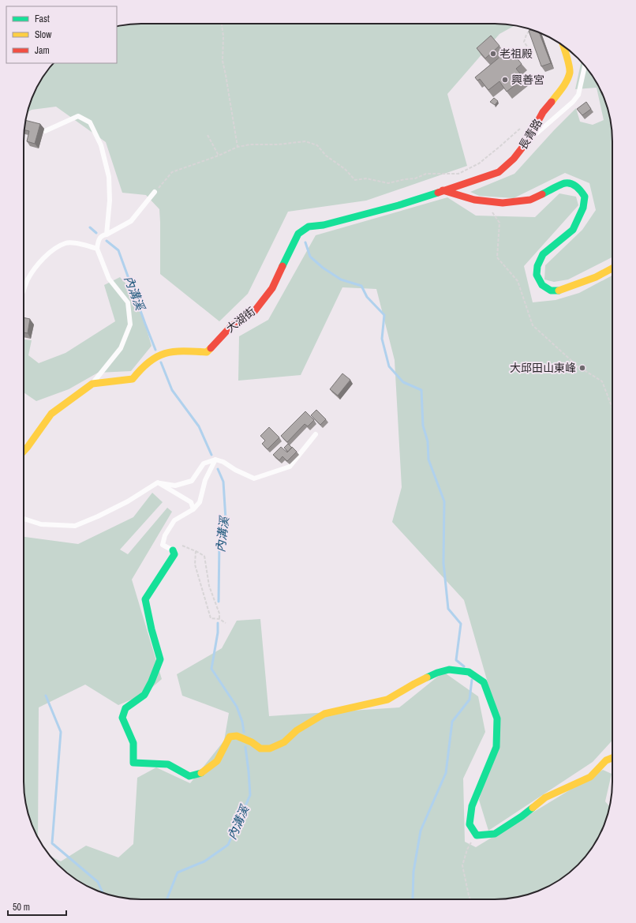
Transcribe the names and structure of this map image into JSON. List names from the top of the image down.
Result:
{
  "streets": {
    "street": ["長青路", "大湖街"]
  },
  "crossings": [
    ["長青路", "大湖街"]
  ],
  "water": ["內溝溪"],
  "places": ["老祖殿", "興善宮", "大邱田山東峰"],
  "legend": ["Fast", "Slow", "Jam"],
  "scale_bar": "50 m"
}
